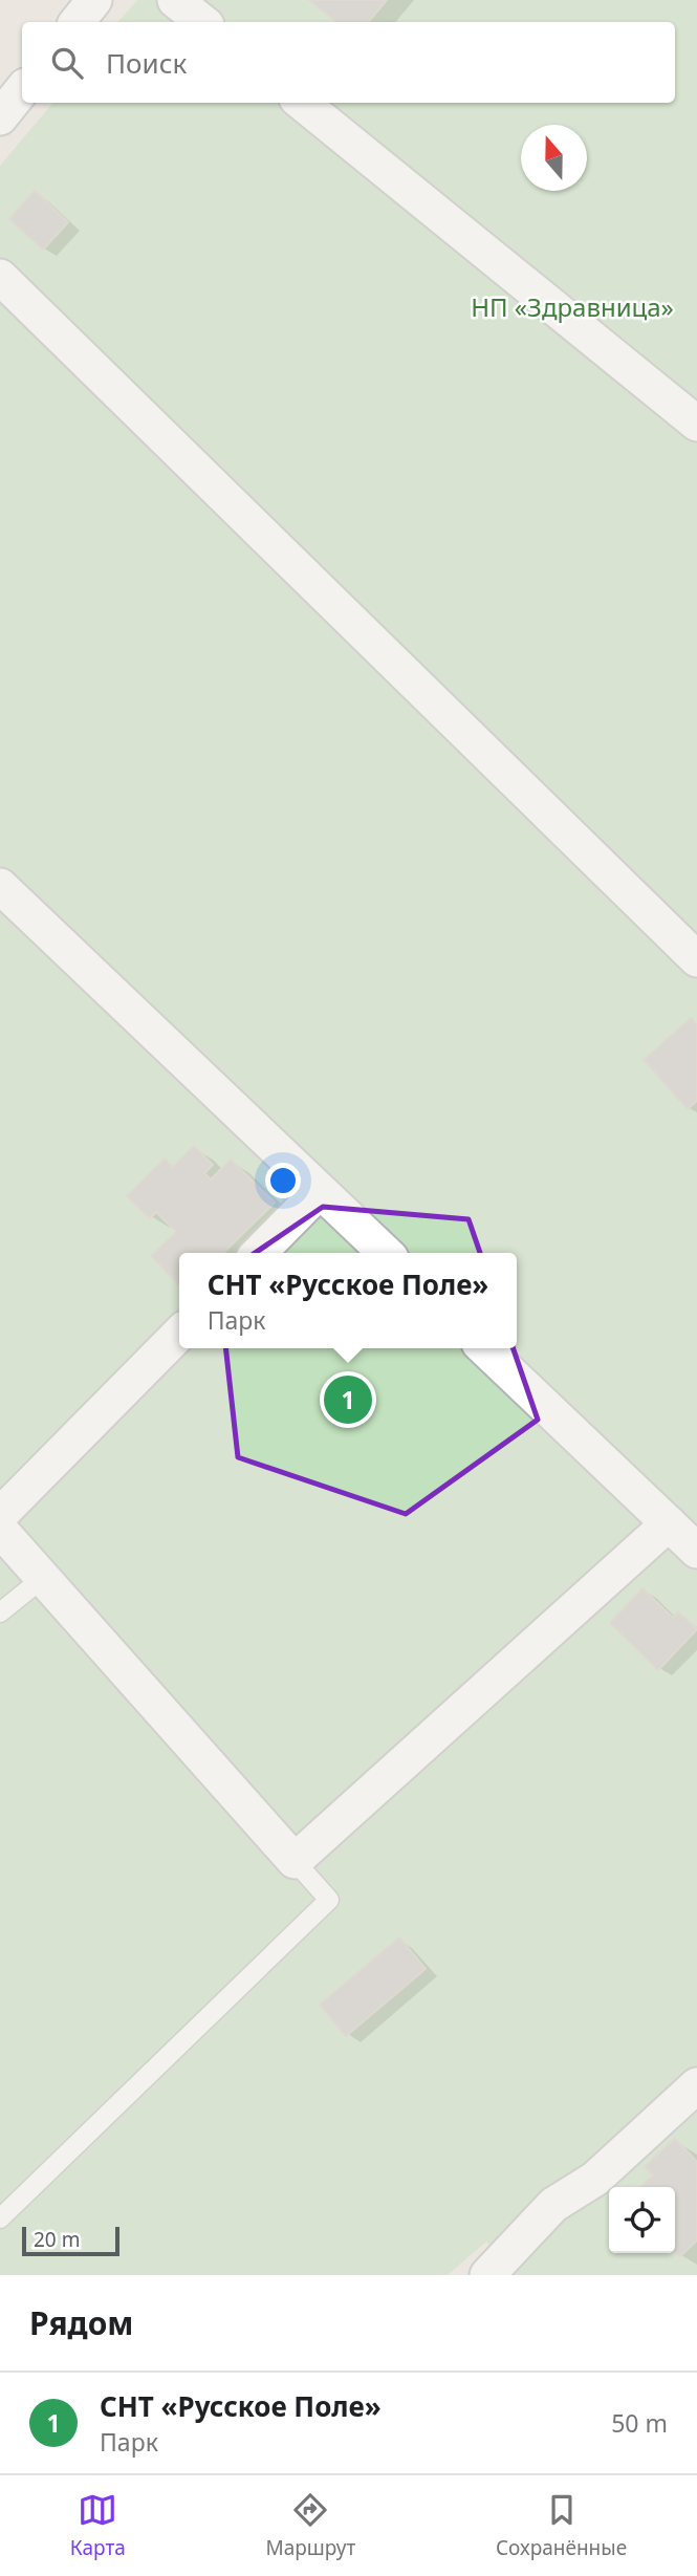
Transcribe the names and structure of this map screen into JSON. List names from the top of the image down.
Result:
{
  "parks": ["НП «Здравница»"],
  "scale_bar": "20 m",
  "north": "top",
  "page": {
    "search": "Поиск",
    "popup": ["СНТ «Русское Поле»", "Парк"],
    "pins": "1",
    "scale": "20 m",
    "heading": "Рядом",
    "list": [
      {
        "mark": "1",
        "name": "СНТ «Русское Поле»",
        "note": "Парк",
        "value": "50 m"
      }
    ],
    "nav": ["Карта", "Маршрут", "Сохранённые"]
  }
}
